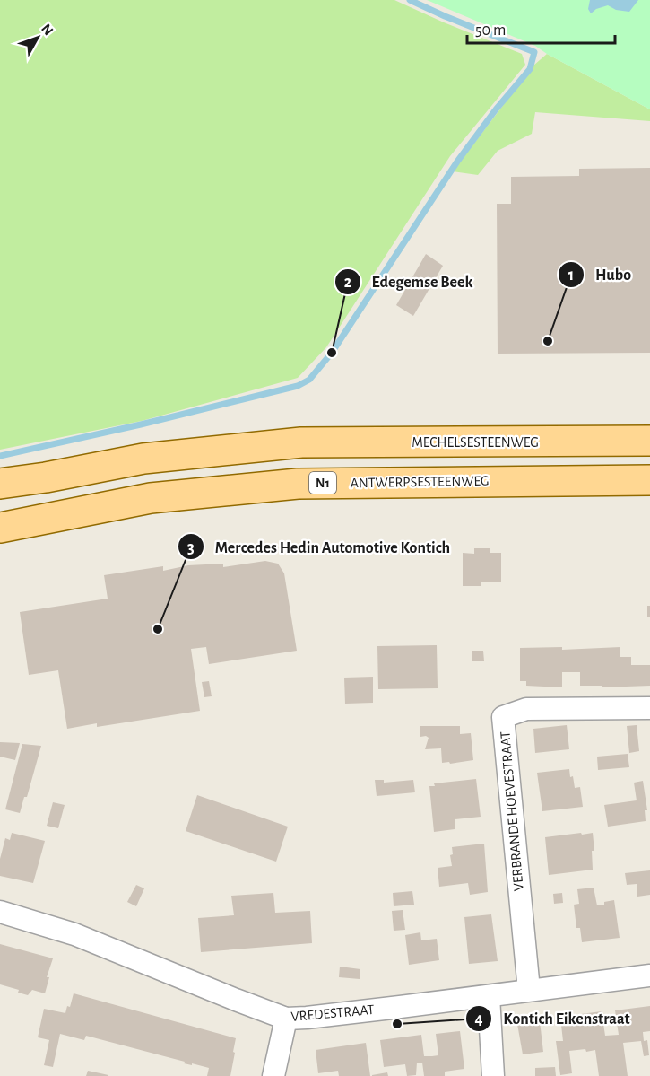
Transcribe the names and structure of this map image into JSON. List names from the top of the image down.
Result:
{
  "streets": {
    "main road": ["MECHELSESTEENWEG", "ANTWERPSESTEENWEG", "N1"],
    "street": ["VERBRANDE HOEVESTRAAT", "VREDESTRAAT"]
  },
  "crossings": [
    ["VERBRANDE HOEVESTRAAT", "VREDESTRAAT"]
  ],
  "places": [
    "Hubo",
    "Edegemse Beek",
    "Mercedes Hedin Automotive Kontich",
    "Kontich Eikenstraat"
  ],
  "scale_bar": "50 m",
  "north": "top right"
}
